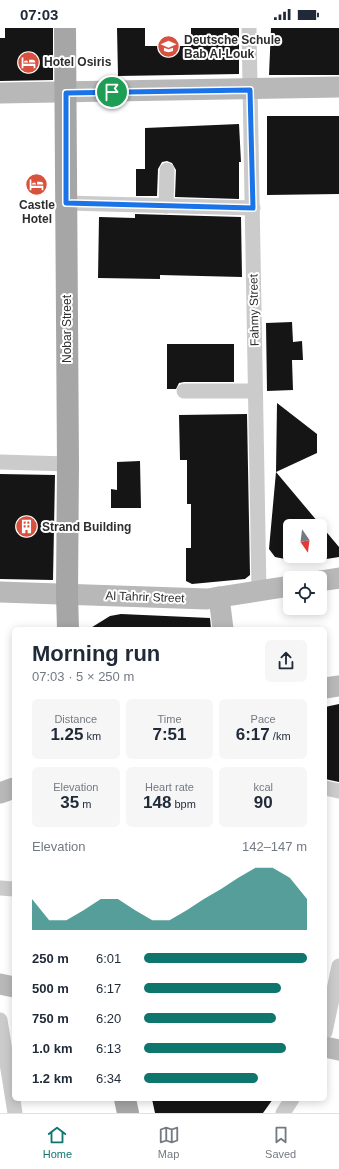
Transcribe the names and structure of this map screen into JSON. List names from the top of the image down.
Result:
{
  "streets": {
    "main road": ["Nobar Street"],
    "street": ["Fahmy Street", "Al Tahrir Street"]
  },
  "crossings": [
    ["Fahmy Street", "Al Tahrir Street"],
    ["Nobar Street", "Al Tahrir Street"]
  ],
  "places": {
    "school or university": ["Deutsche Schule Bab Al-Louk"],
    "hotel": ["Hotel Osiris", "Castle Hotel"],
    "building": ["Strand Building"]
  },
  "north": "bottom",
  "page": {
    "status": "07:03",
    "heading": ["Morning run", "07:03 · 5 × 250 m"],
    "stats": [
      ["Distance", "1.25 km"],
      ["Time", "7:51"],
      ["Pace", "6:17 /km"],
      ["Elevation", "35 m"],
      ["Heart rate", "148 bpm"],
      ["kcal", "90"]
    ],
    "chart": ["Elevation", "142–147 m"],
    "list": [
      {
        "name": "250 m",
        "note": "6:01"
      },
      {
        "name": "500 m",
        "note": "6:17"
      },
      {
        "name": "750 m",
        "note": "6:20"
      },
      {
        "name": "1.0 km",
        "note": "6:13"
      },
      {
        "name": "1.2 km",
        "note": "6:34"
      }
    ],
    "tabs": ["Home", "Map", "Saved"]
  }
}
